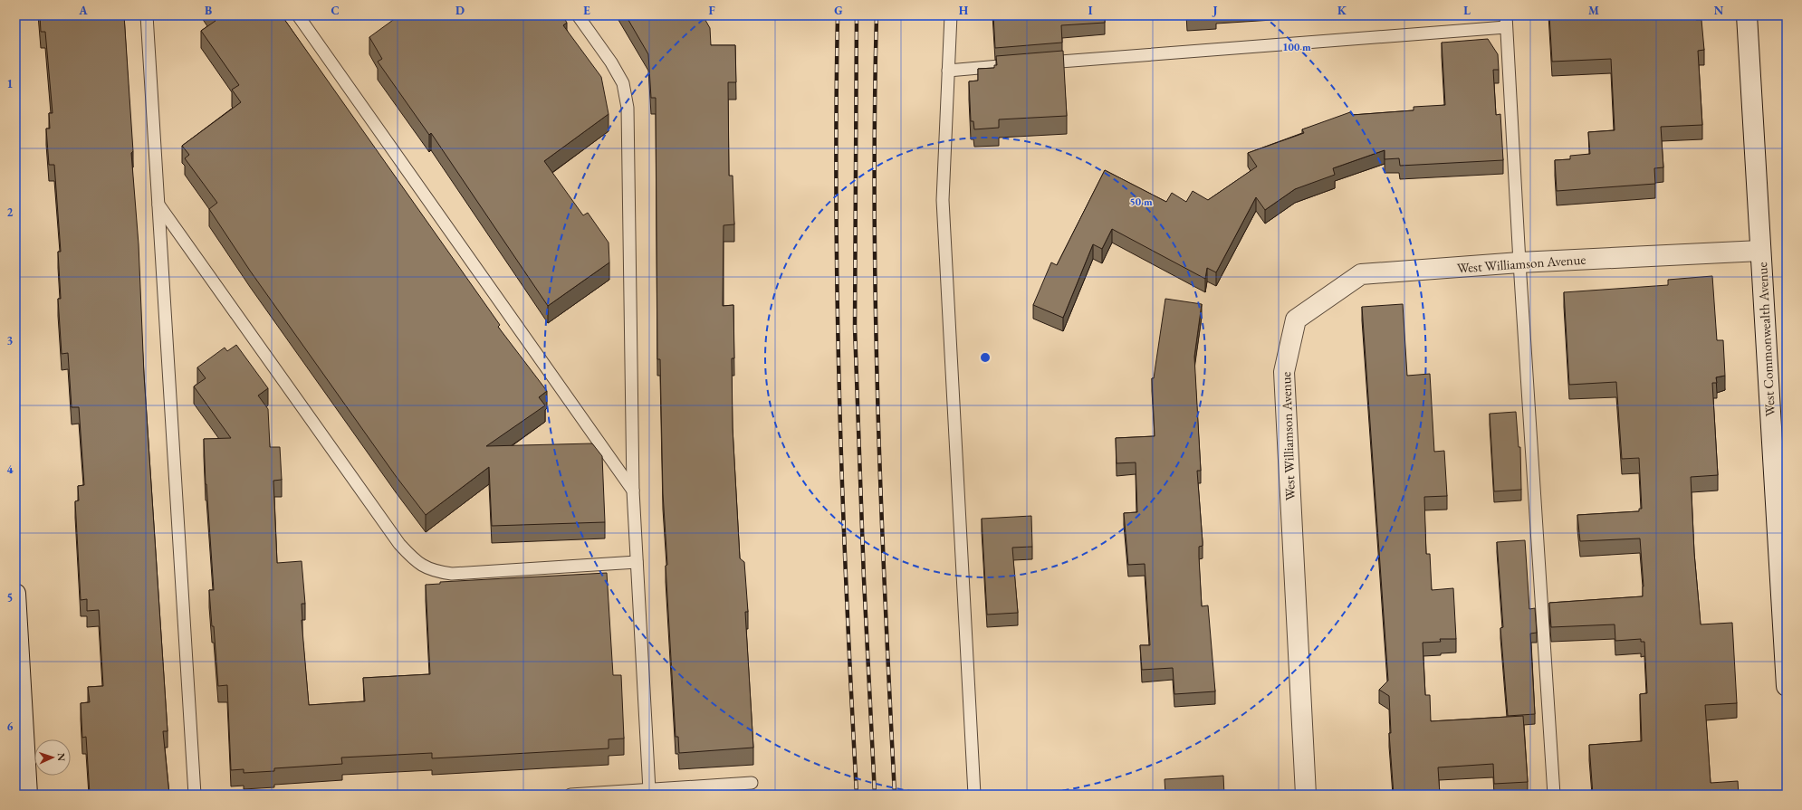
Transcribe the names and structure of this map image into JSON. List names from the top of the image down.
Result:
{
  "streets": {
    "street": ["West Williamson Avenue", "West Commonwealth Avenue"]
  },
  "crossings": [
    ["West Williamson Avenue", "West Commonwealth Avenue"]
  ],
  "north": "right",
  "grid": {
    "columns": [
      "A",
      "B",
      "C",
      "D",
      "E",
      "F",
      "G",
      "H",
      "I",
      "J",
      "K",
      "L",
      "M",
      "N"
    ],
    "rows": [
      "1",
      "2",
      "3",
      "4",
      "5",
      "6"
    ]
  },
  "rings": ["100 m", "50 m"]
}
